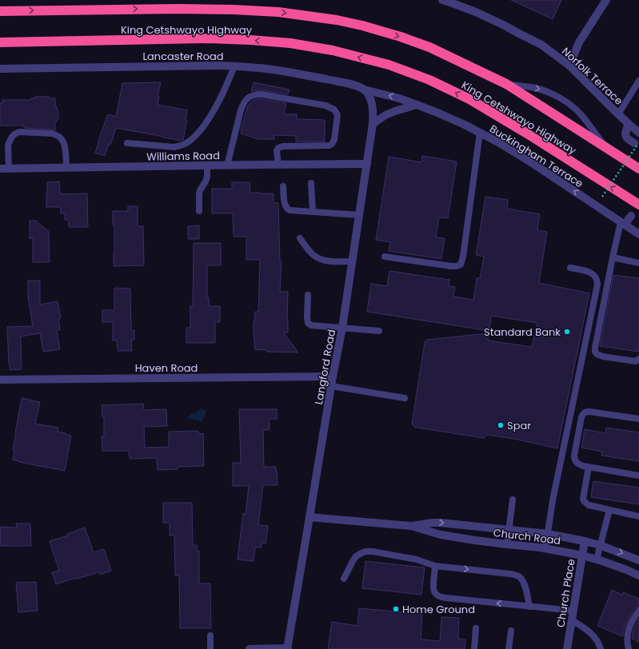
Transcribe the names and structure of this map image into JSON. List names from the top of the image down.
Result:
{
  "streets": {
    "highway": ["King Cetshwayo Highway"],
    "street": [
      "Lancaster Road",
      "Norfolk Terrace",
      "Williams Road",
      "Buckingham Terrace",
      "Langford Road",
      "Haven Road",
      "Church Road",
      "Church Place"
    ]
  },
  "crossings": [
    ["Lancaster Road", "Buckingham Terrace"],
    ["Lancaster Road", "Langford Road"],
    ["Williams Road", "Langford Road"],
    ["Buckingham Terrace", "Langford Road"],
    ["Langford Road", "Haven Road"],
    ["Langford Road", "Church Road"],
    ["Church Road", "Church Place"]
  ],
  "one_way": ["Buckingham Terrace"],
  "places": ["Standard Bank", "Spar", "Home Ground"]
}
